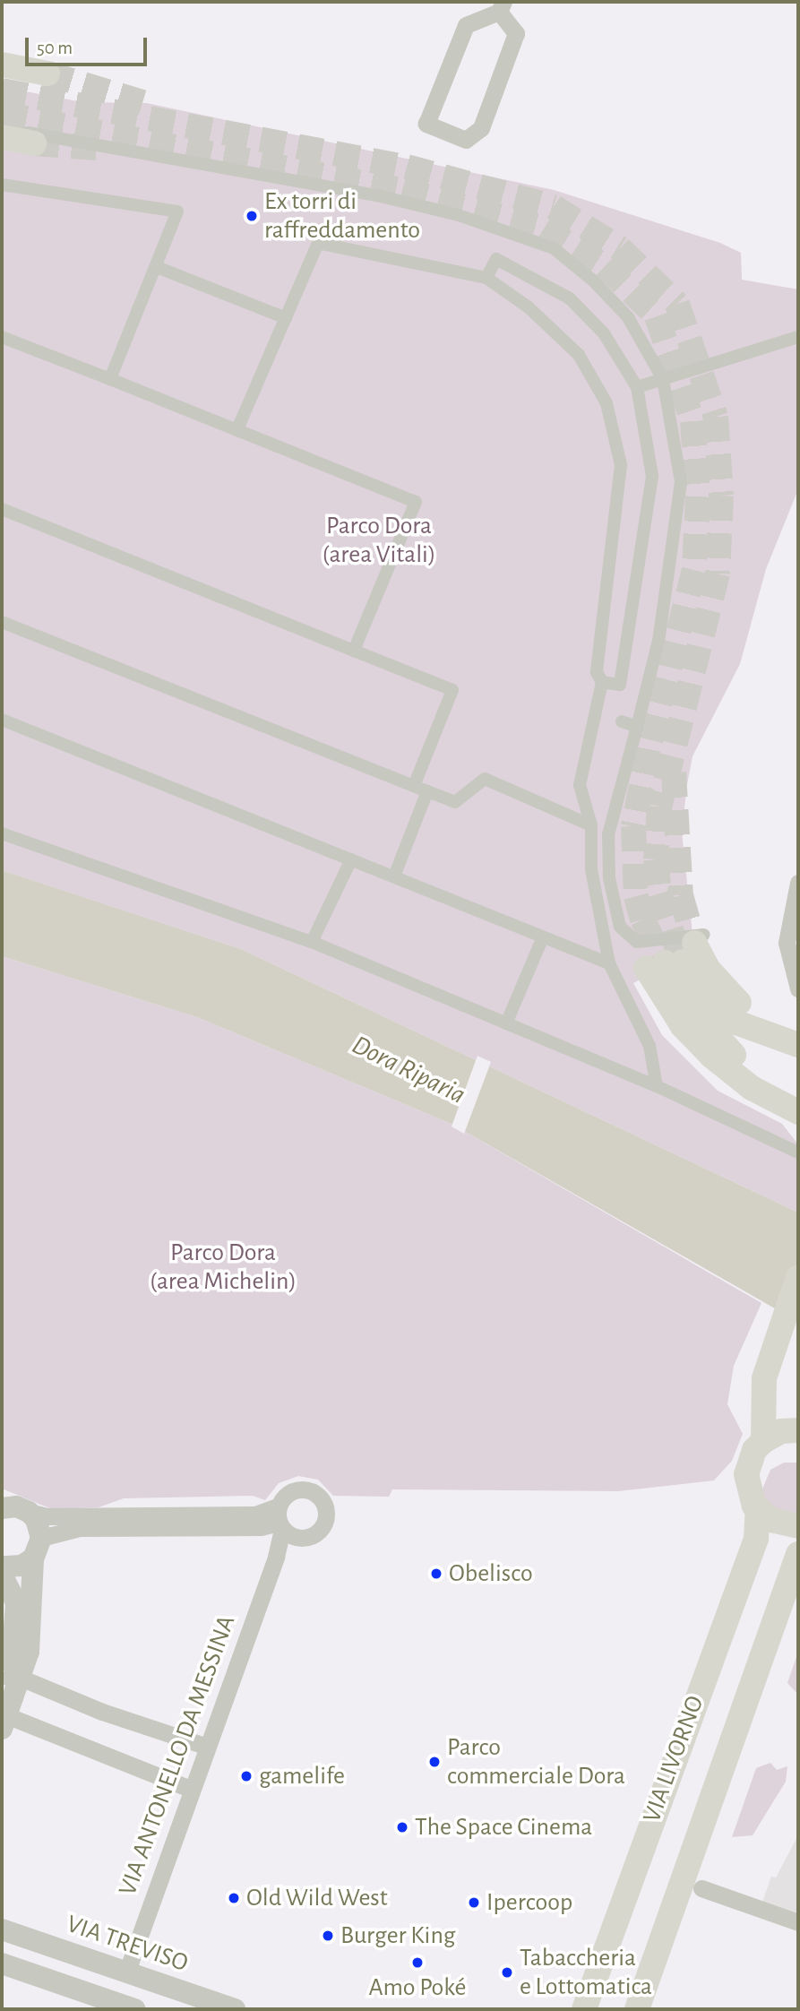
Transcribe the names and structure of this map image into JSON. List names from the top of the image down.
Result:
{
  "streets": {
    "main road": ["VIA LIVORNO"],
    "street": ["VIA ANTONELLO DA MESSINA", "VIA TREVISO"]
  },
  "crossings": [
    ["VIA ANTONELLO DA MESSINA", "VIA TREVISO"]
  ],
  "water": ["Dora Riparia"],
  "parks": ["Parco Dora (area Vitali)", "Parco Dora (area Michelin)"],
  "places": [
    "Ex torri di raffreddamento",
    "Obelisco",
    "Parco commerciale Dora",
    "gamelife",
    "The Space Cinema",
    "Old Wild West",
    "Ipercoop",
    "Burger King",
    "Amo Poké",
    "Tabaccheria e Lottomatica"
  ],
  "scale_bar": "50 m"
}
